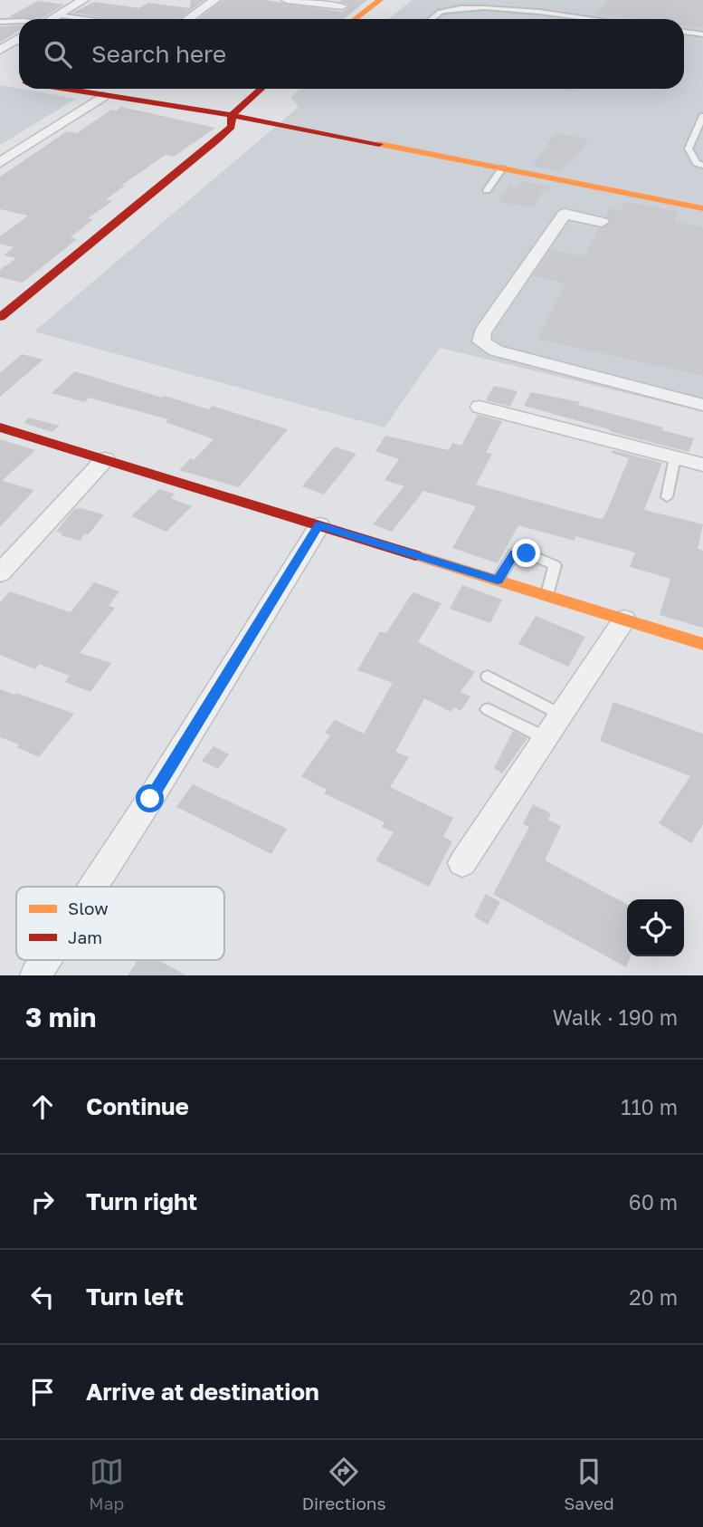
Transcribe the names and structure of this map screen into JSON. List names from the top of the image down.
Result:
{
  "legend": ["Slow", "Jam"],
  "page": {
    "search": "Search here",
    "heading": ["3 min", "Walk · 190 m"],
    "list": [
      ["Continue", "110 m"],
      ["Turn right", "60 m"],
      ["Turn left", "20 m"],
      "Arrive at destination"
    ],
    "nav": ["Map", "Directions", "Saved"]
  }
}
